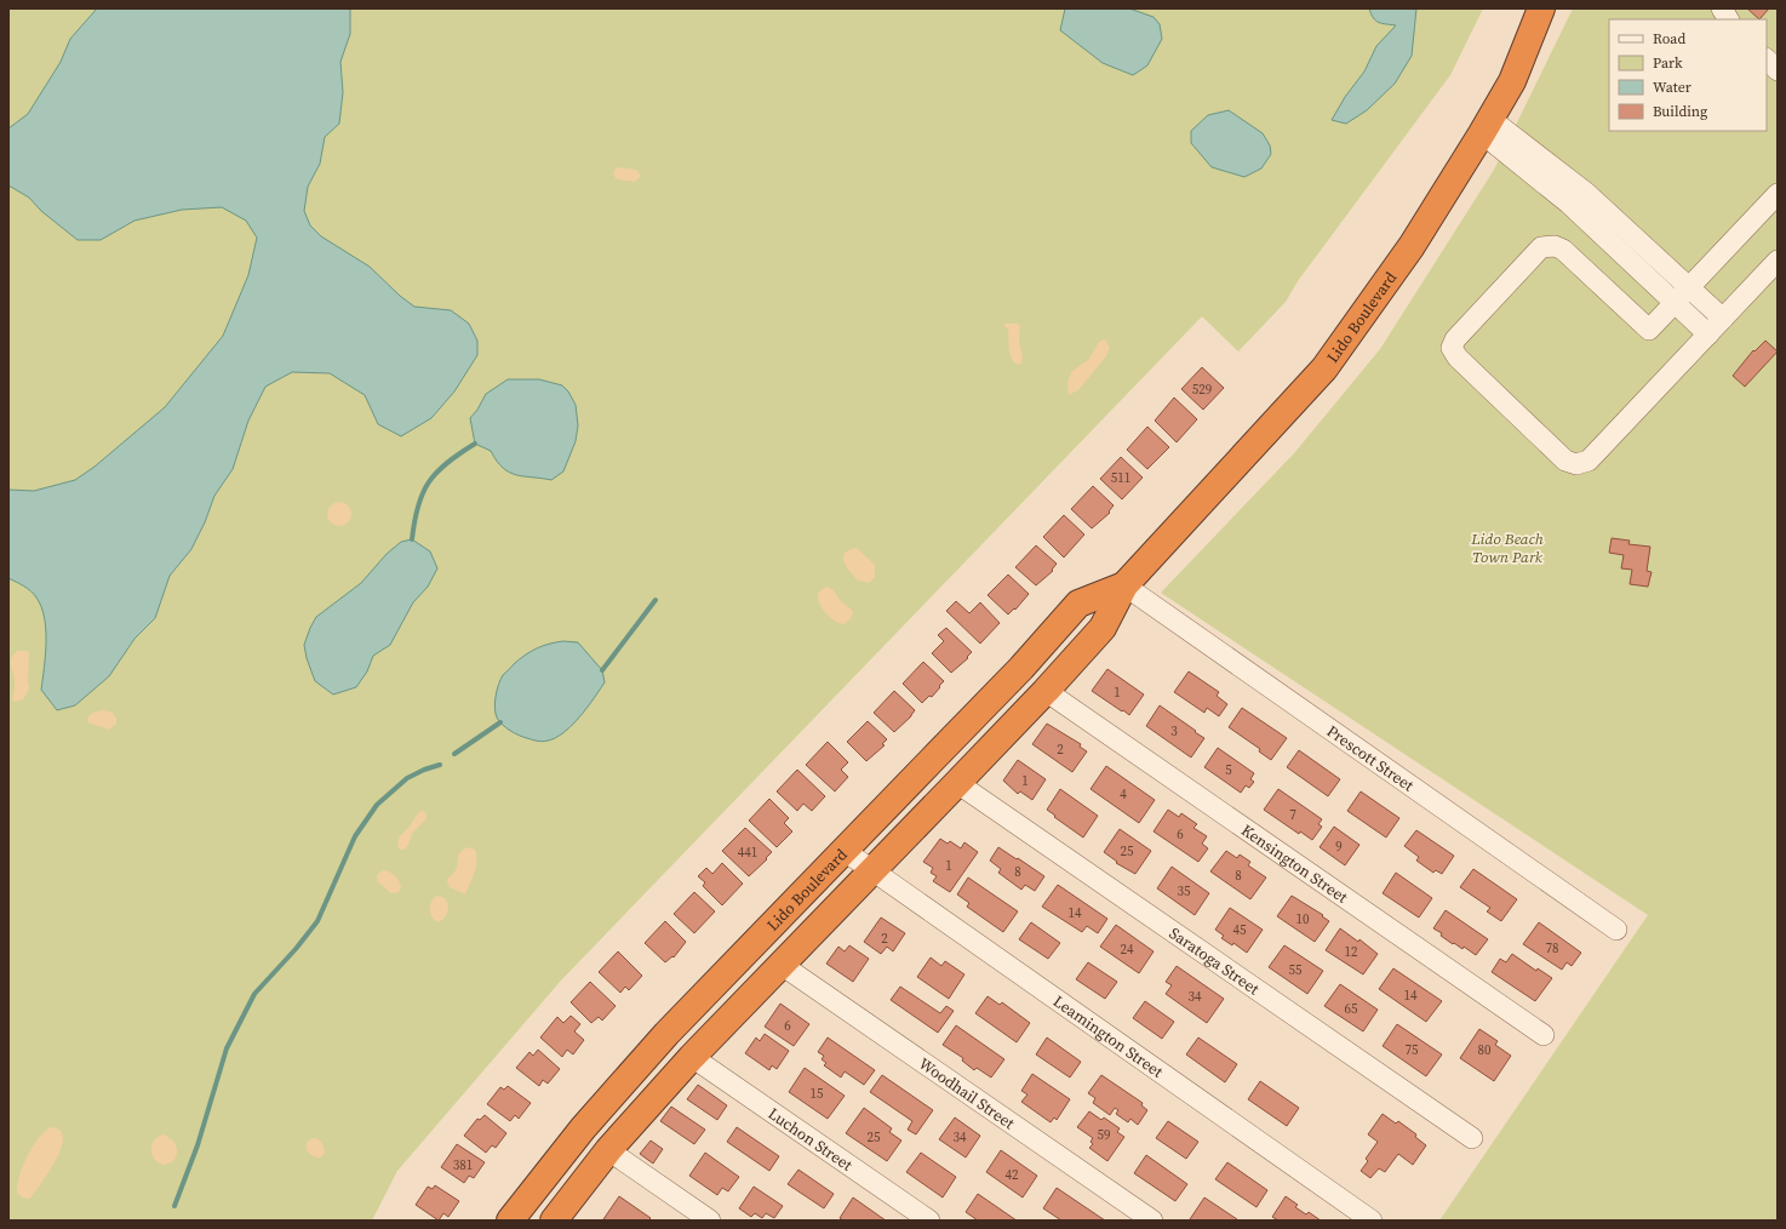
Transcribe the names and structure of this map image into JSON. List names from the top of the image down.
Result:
{
  "streets": {
    "highway": ["Lido Boulevard"],
    "street": [
      "Prescott Street",
      "Kensington Street",
      "Saratoga Street",
      "Leamington Street",
      "Woodhail Street",
      "Luchon Street"
    ]
  },
  "crossings": [
    ["Lido Boulevard", "Prescott Street"],
    ["Lido Boulevard", "Kensington Street"],
    ["Lido Boulevard", "Saratoga Street"],
    ["Lido Boulevard", "Leamington Street"],
    ["Lido Boulevard", "Woodhail Street"],
    ["Lido Boulevard", "Luchon Street"]
  ],
  "parks": ["Lido Beach Town Park"],
  "house_numbers": [
    "529",
    "511",
    "1",
    "3",
    "2",
    "5",
    "1",
    "4",
    "7",
    "6",
    "9",
    "25",
    "441",
    "1",
    "8",
    "8",
    "35",
    "14",
    "10",
    "45",
    "2",
    "78",
    "24",
    "12",
    "55",
    "14",
    "34",
    "65",
    "6",
    "75",
    "80",
    "15",
    "59",
    "25",
    "34",
    "381",
    "42"
  ],
  "legend": [
    "Road",
    "Park",
    "Water",
    "Building"
  ]
}
